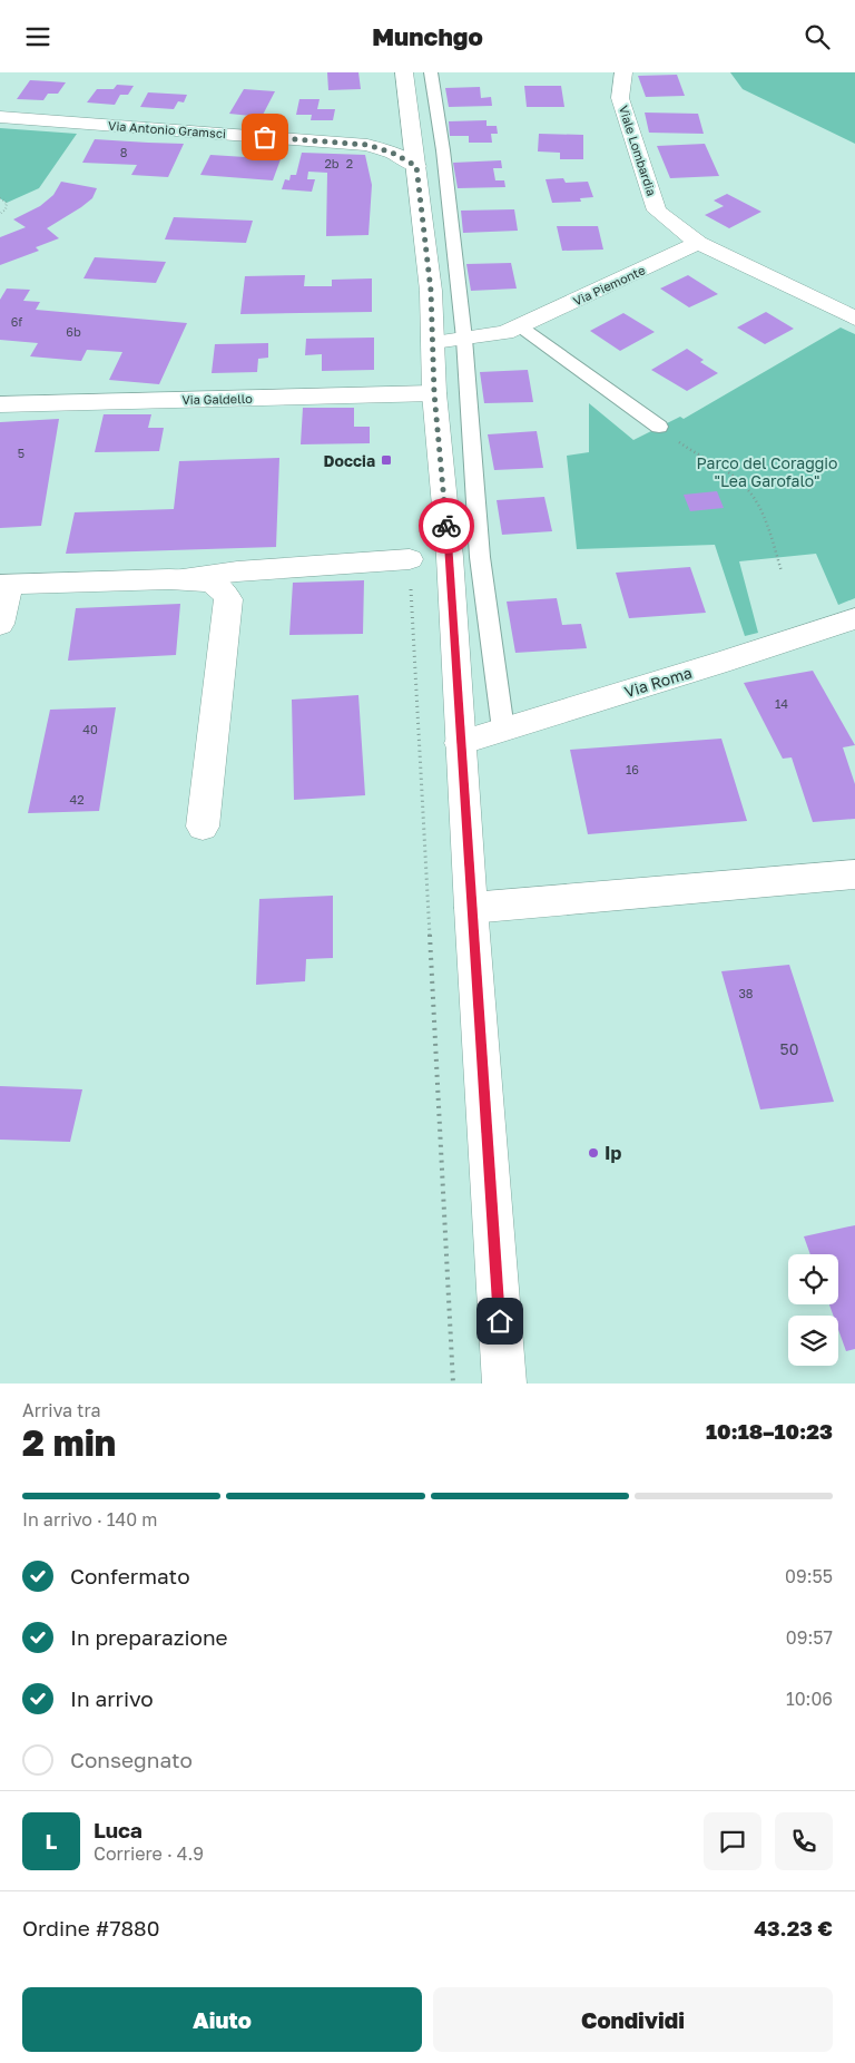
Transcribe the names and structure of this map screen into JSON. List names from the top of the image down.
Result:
{
  "streets": {
    "street": [
      "Via Antonio Gramsci",
      "Viale Lombardia",
      "Via Piemonte",
      "Via Galdello",
      "Via Roma"
    ]
  },
  "crossings": [
    ["Viale Lombardia", "Via Piemonte"]
  ],
  "parks": ["Parco del Coraggio \"Lea Garofalo\""],
  "places": {
    "transit": ["Doccia"],
    "other": ["Ip"]
  },
  "house_numbers": [
    "8",
    "2b",
    "2",
    "6f",
    "6b",
    "5",
    "14",
    "40",
    "16",
    "42",
    "38",
    "50"
  ],
  "page": {
    "header": "Munchgo",
    "heading": ["2 min", "Arriva tra", "10:18–10:23"],
    "panel": [
      "Luca",
      "Corriere · 4.9",
      "Ordine #7880",
      "43.23 €"
    ],
    "bar": "In arrivo · 140 m",
    "list": [
      ["Confermato", "09:55"],
      ["In preparazione", "09:57"],
      ["In arrivo", "10:06"],
      "Consegnato"
    ],
    "round": "L",
    "buttons": ["Aiuto", "Condividi"]
  }
}
